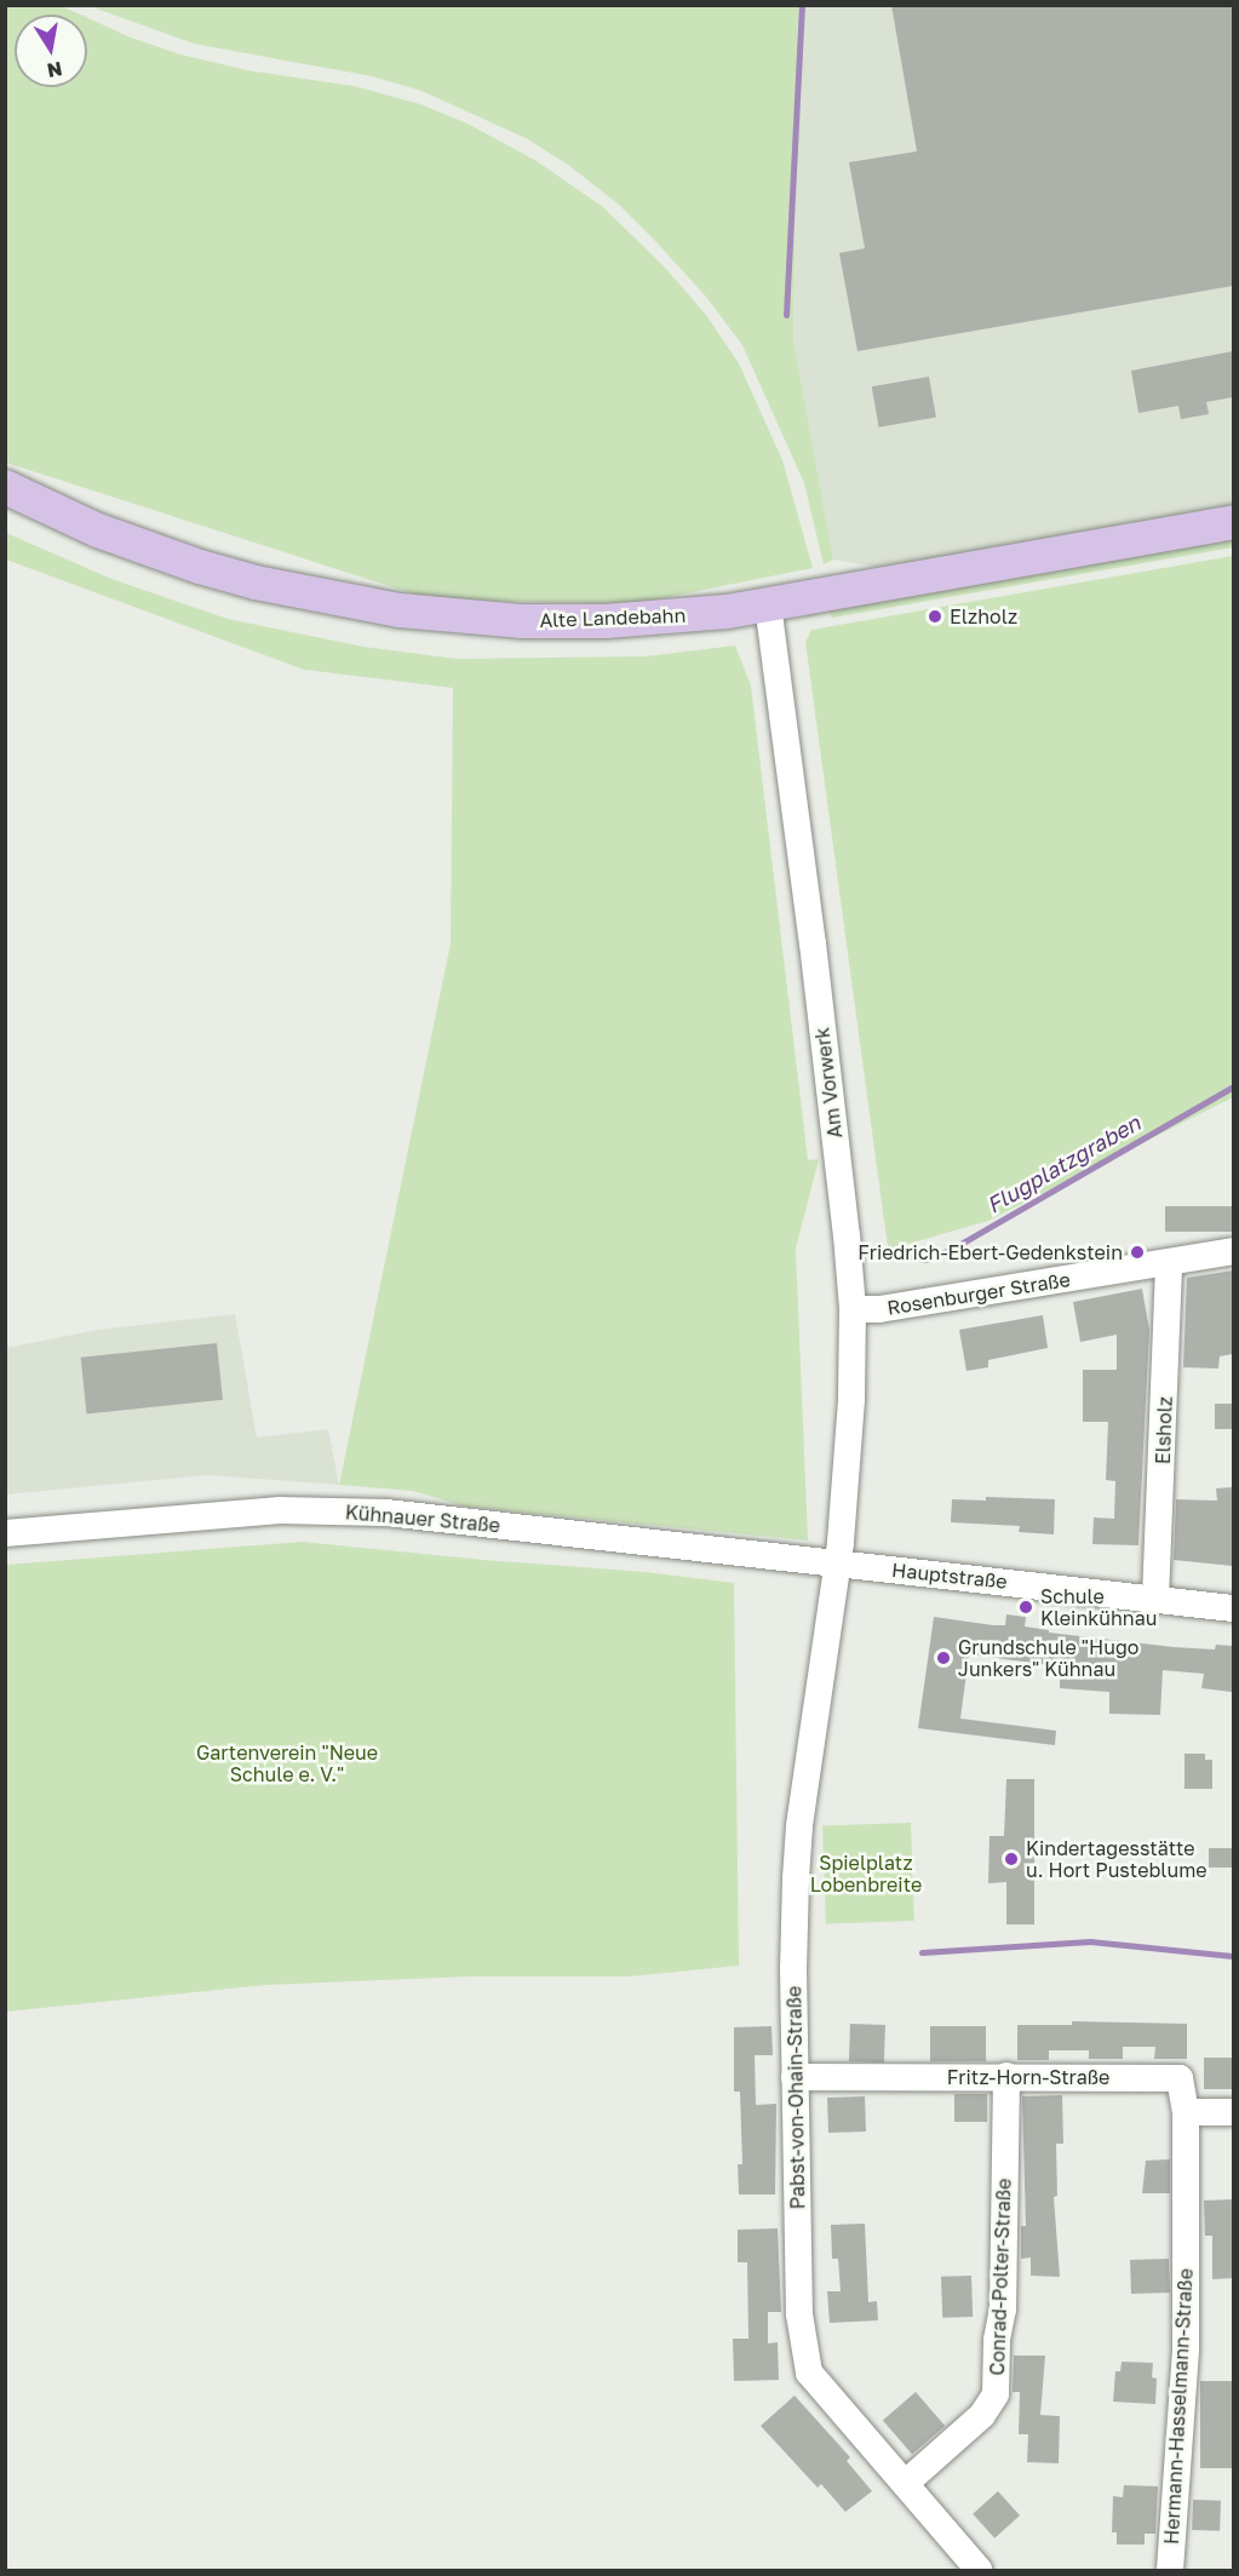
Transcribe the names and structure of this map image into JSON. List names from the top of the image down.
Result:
{
  "streets": {
    "main road": ["Alte Landebahn"],
    "street": [
      "Am Vorwerk",
      "Rosenburger Straße",
      "Elsholz",
      "Kühnauer Straße",
      "Hauptstraße",
      "Fritz-Horn-Straße",
      "Pabst-von-Ohain-Straße",
      "Conrad-Polter-Straße",
      "Hermann-Hasselmann-Straße"
    ]
  },
  "crossings": [
    ["Alte Landebahn", "Am Vorwerk"],
    ["Am Vorwerk", "Rosenburger Straße"],
    ["Am Vorwerk", "Kühnauer Straße"],
    ["Am Vorwerk", "Hauptstraße"],
    ["Am Vorwerk", "Pabst-von-Ohain-Straße"],
    ["Rosenburger Straße", "Elsholz"],
    ["Elsholz", "Hauptstraße"],
    ["Kühnauer Straße", "Hauptstraße"],
    ["Kühnauer Straße", "Pabst-von-Ohain-Straße"],
    ["Hauptstraße", "Pabst-von-Ohain-Straße"],
    ["Fritz-Horn-Straße", "Pabst-von-Ohain-Straße"],
    ["Fritz-Horn-Straße", "Conrad-Polter-Straße"],
    ["Fritz-Horn-Straße", "Hermann-Hasselmann-Straße"],
    ["Pabst-von-Ohain-Straße", "Conrad-Polter-Straße"]
  ],
  "water": ["Flugplatzgraben"],
  "parks": ["Gartenverein \"Neue Schule e. V.\"", "Spielplatz Lobenbreite"],
  "places": [
    "Elzholz",
    "Friedrich-Ebert-Gedenkstein",
    "Schule Kleinkühnau",
    "Grundschule \"Hugo Junkers\" Kühnau",
    "Kindertagesstätte u. Hort Pusteblume"
  ],
  "north": "bottom"
}
